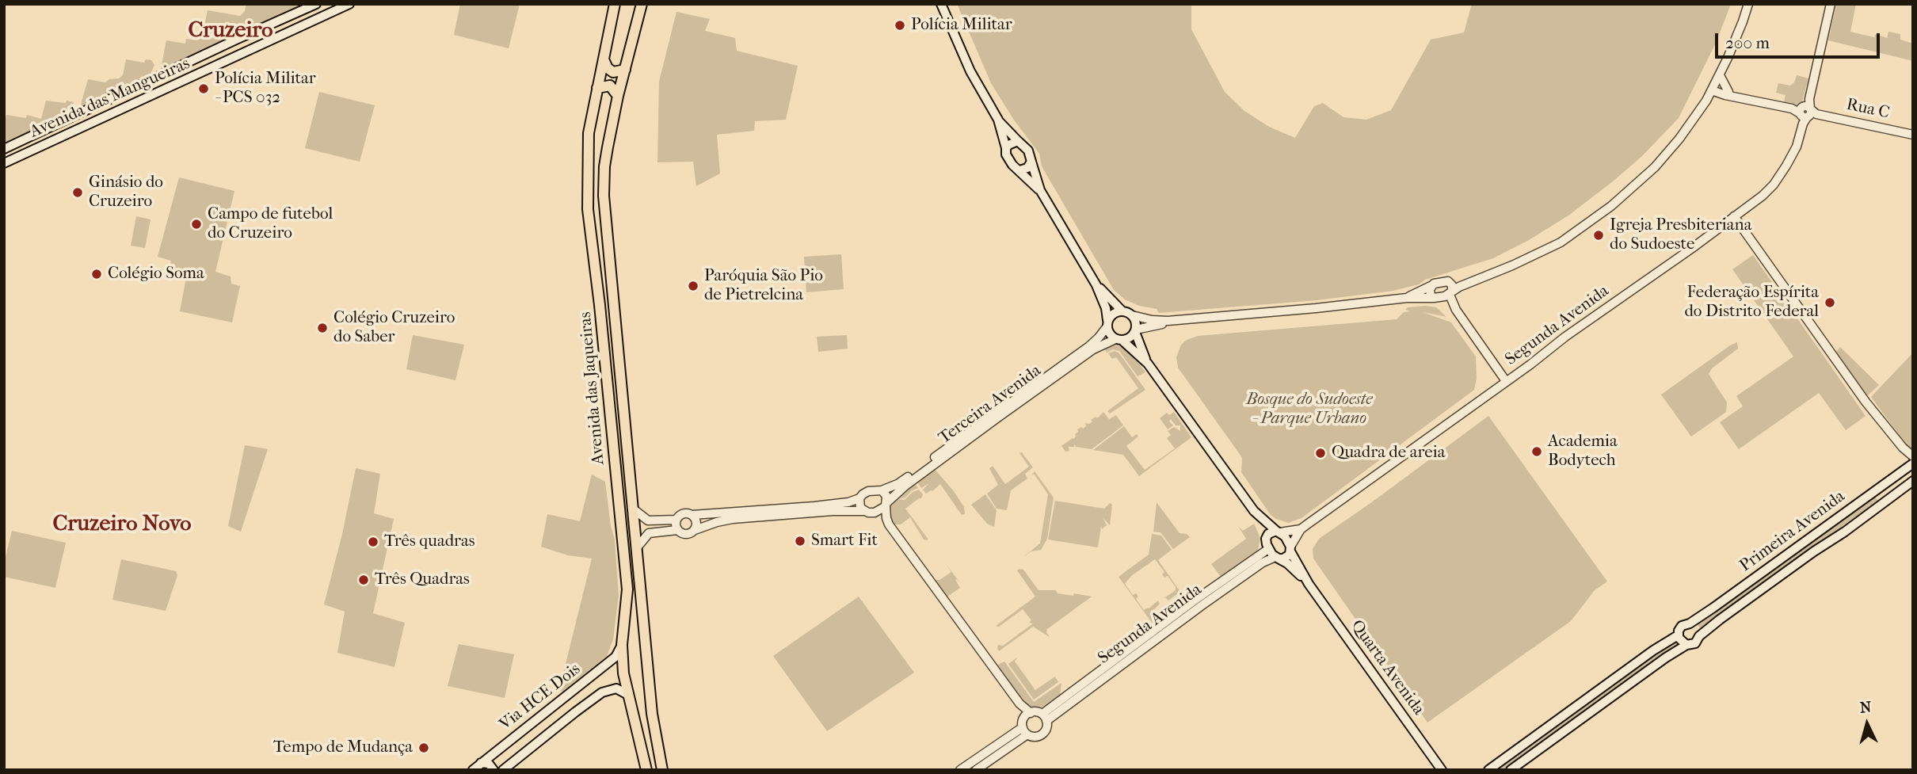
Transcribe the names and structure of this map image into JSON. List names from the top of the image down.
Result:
{
  "streets": {
    "main road": [
      "Avenida das Mangueiras",
      "Avenida das Jaqueiras",
      "Primeira Avenida",
      "Quarta Avenida",
      "Via HCE Dois"
    ],
    "street": ["Rua C", "Segunda Avenida", "Terceira Avenida"]
  },
  "crossings": [
    ["Rua C", "Segunda Avenida"],
    ["Segunda Avenida", "Quarta Avenida"],
    ["Avenida das Jaqueiras", "Via HCE Dois"]
  ],
  "districts": ["Cruzeiro", "Cruzeiro Novo"],
  "parks": ["Bosque do Sudoeste - Parque Urbano"],
  "places": [
    "Polícia Militar",
    "Polícia Militar - PCS 032",
    "Ginásio do Cruzeiro",
    "Campo de futebol do Cruzeiro",
    "Igreja Presbiteriana do Sudoeste",
    "Colégio Soma",
    "Paróquia São Pio de Pietrelcina",
    "Federação Espírita do Distrito Federal",
    "Colégio Cruzeiro do Saber",
    "Academia Bodytech",
    "Quadra de areia",
    "Smart Fit",
    "Três quadras",
    "Três Quadras",
    "Tempo de Mudança"
  ],
  "scale_bar": "200 m",
  "north": "top"
}
